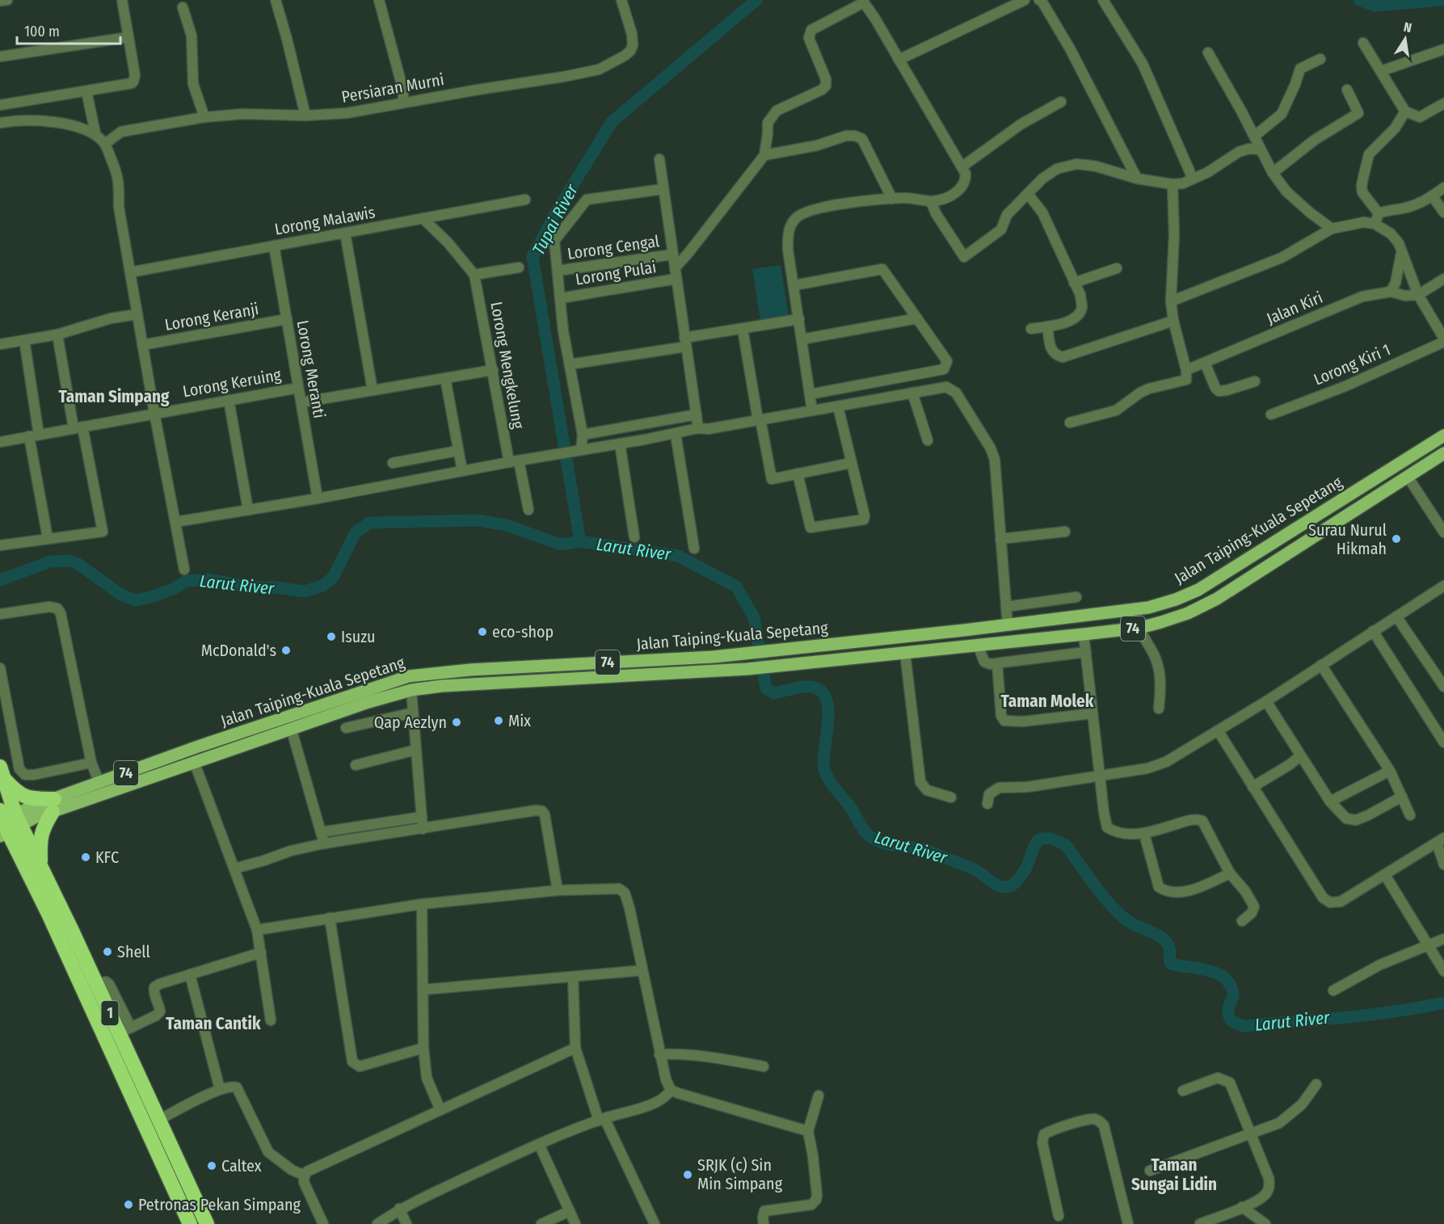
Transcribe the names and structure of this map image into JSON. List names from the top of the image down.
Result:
{
  "streets": {
    "highway": ["1"],
    "main road": ["Jalan Taiping-Kuala Sepetang", "74"],
    "street": [
      "Persiaran Murni",
      "Lorong Malawis",
      "Lorong Cengal",
      "Lorong Pulai",
      "Jalan Kiri",
      "Lorong Keranji",
      "Lorong Kiri 1",
      "Lorong Mengkelung",
      "Lorong Meranti",
      "Lorong Keruing"
    ]
  },
  "crossings": [
    ["Lorong Malawis", "Lorong Meranti"],
    ["Lorong Keranji", "Lorong Meranti"],
    ["Lorong Meranti", "Lorong Keruing"],
    ["Jalan Taiping-Kuala Sepetang", "1"]
  ],
  "districts": [
    "Taman Simpang",
    "Taman Molek",
    "Taman Cantik",
    "Taman Sungai Lidin"
  ],
  "water": ["Tupai River", "Larut River"],
  "places": [
    "Surau Nurul Hikmah",
    "eco-shop",
    "Isuzu",
    "McDonald's",
    "Mix",
    "Qap Aezlyn",
    "KFC",
    "Shell",
    "Caltex",
    "SRJK (c) Sin Min Simpang",
    "Petronas Pekan Simpang"
  ],
  "scale_bar": "100 m",
  "north": "top"
}
